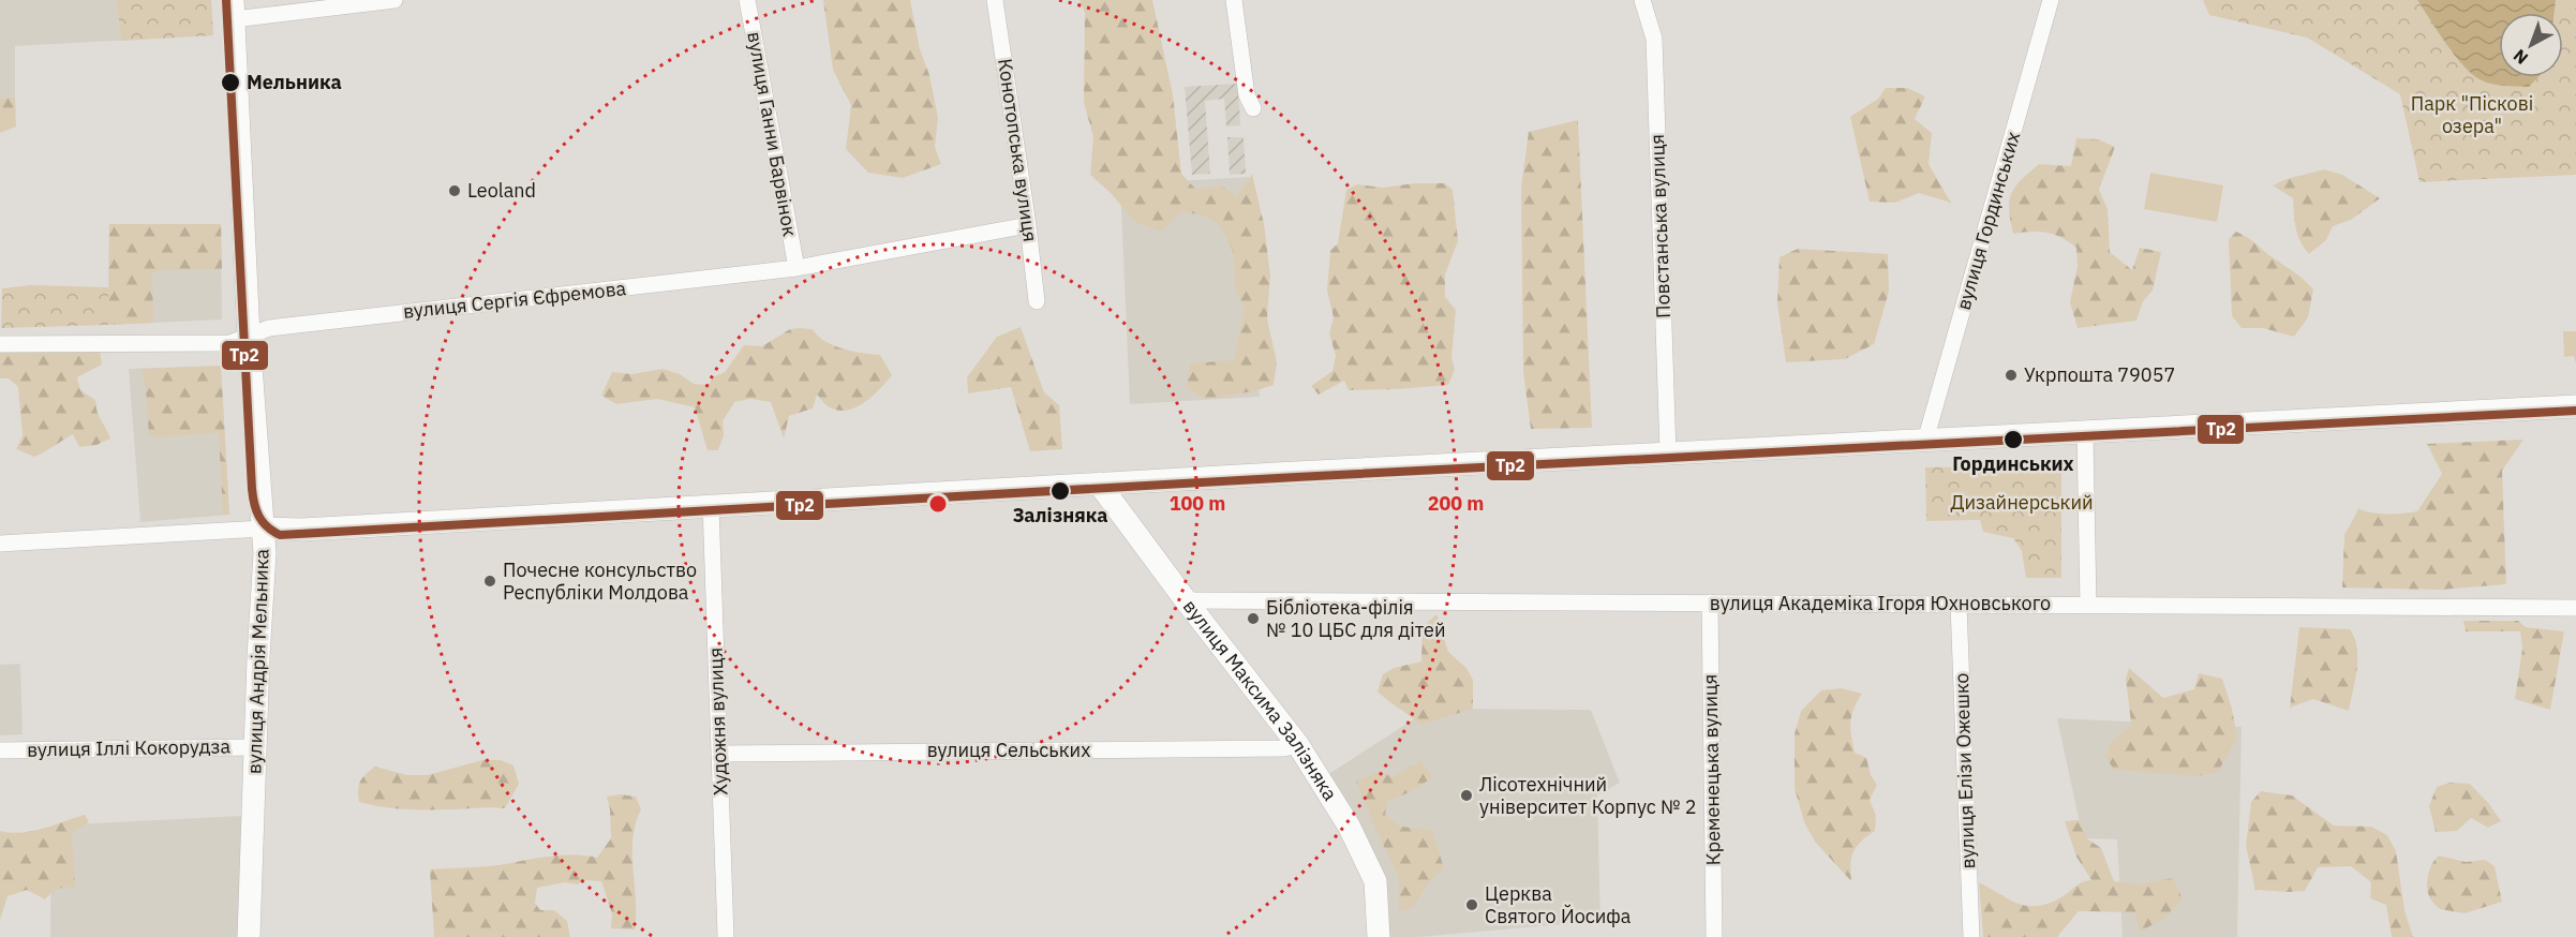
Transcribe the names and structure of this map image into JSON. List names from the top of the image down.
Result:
{
  "streets": {
    "street": [
      "вулиця Ганни Барвінок",
      "Конотопська вулиця",
      "вулиця Гординських",
      "Повстанська вулиця",
      "вулиця Сергія Єфремова",
      "вулиця Академіка Ігоря Юхновського",
      "вулиця Андрія Мельника",
      "вулиця Максима Залізняка",
      "Художня вулиця",
      "вулиця Іллі Кокорудза",
      "вулиця Сельських",
      "Кременецька вулиця",
      "вулиця Елізи Ожешко"
    ]
  },
  "crossings": [
    ["вулиця Ганни Барвінок", "вулиця Сергія Єфремова"],
    ["Конотопська вулиця", "вулиця Сергія Єфремова"],
    ["вулиця Сергія Єфремова", "вулиця Андрія Мельника"],
    ["вулиця Академіка Ігоря Юхновського", "вулиця Максима Залізняка"],
    ["вулиця Академіка Ігоря Юхновського", "Кременецька вулиця"],
    ["вулиця Академіка Ігоря Юхновського", "вулиця Елізи Ожешко"],
    ["вулиця Андрія Мельника", "вулиця Іллі Кокорудза"],
    ["вулиця Максима Залізняка", "вулиця Сельських"],
    ["Художня вулиця", "вулиця Сельських"]
  ],
  "parks": ["Парк \"Піскові озера\"", "Дизайнерський"],
  "places": [
    "Мельника",
    "Leoland",
    "Укрпошта 79057",
    "Гординських",
    "Залізняка",
    "Почесне консульство Республіки Молдова",
    "Бібліотека-філія № 10 ЦБС для дітей",
    "Лісотехнічний університет Корпус № 2",
    "Церква Святого Йосифа"
  ],
  "lines": ["transit line Тр2"],
  "north": "bottom left",
  "rings": ["100 m", "200 m"]
}
